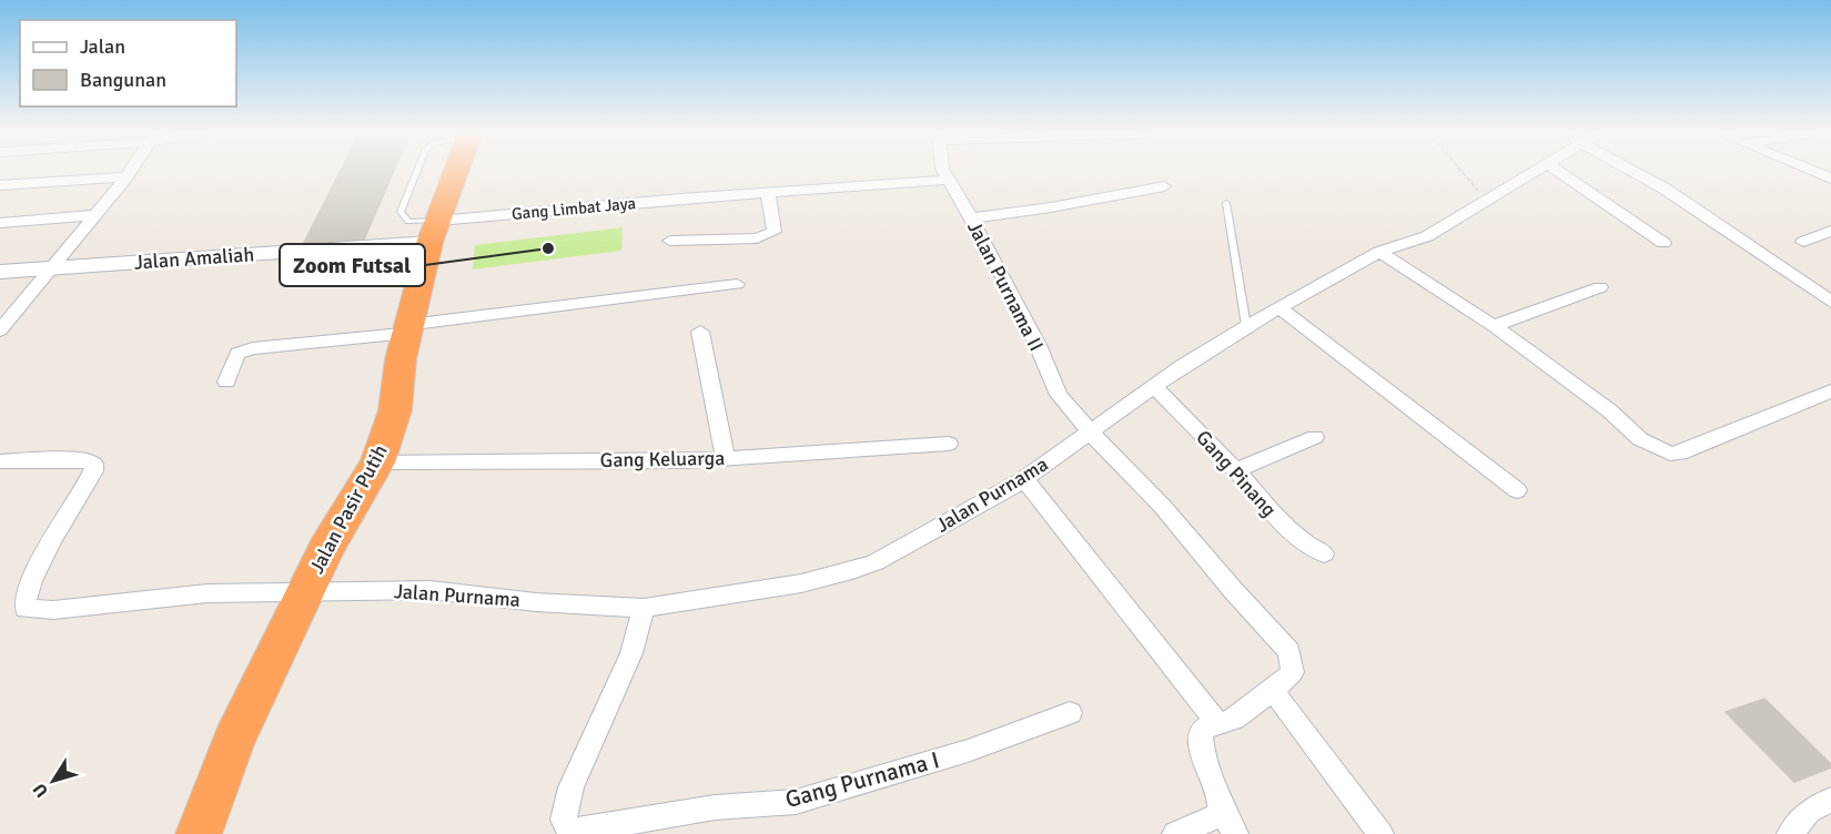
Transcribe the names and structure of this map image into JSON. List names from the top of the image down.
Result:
{
  "streets": {
    "highway": ["Jalan Pasir Putih"],
    "street": [
      "Gang Limbat Jaya",
      "Jalan Amaliah",
      "Jalan Purnama II",
      "Gang Keluarga",
      "Gang Pinang",
      "Jalan Purnama",
      "Gang Purnama I"
    ]
  },
  "crossings": [
    ["Gang Limbat Jaya", "Jalan Amaliah"],
    ["Gang Limbat Jaya", "Jalan Purnama II"],
    ["Gang Limbat Jaya", "Jalan Pasir Putih"],
    ["Jalan Amaliah", "Jalan Pasir Putih"],
    ["Jalan Purnama II", "Jalan Purnama"],
    ["Gang Keluarga", "Jalan Pasir Putih"],
    ["Gang Pinang", "Jalan Purnama"],
    ["Jalan Purnama", "Jalan Pasir Putih"],
    ["Jalan Purnama", "Gang Purnama I"]
  ],
  "places": ["Zoom Futsal"],
  "legend": ["Jalan", "Bangunan"],
  "north": "bottom left"
}
